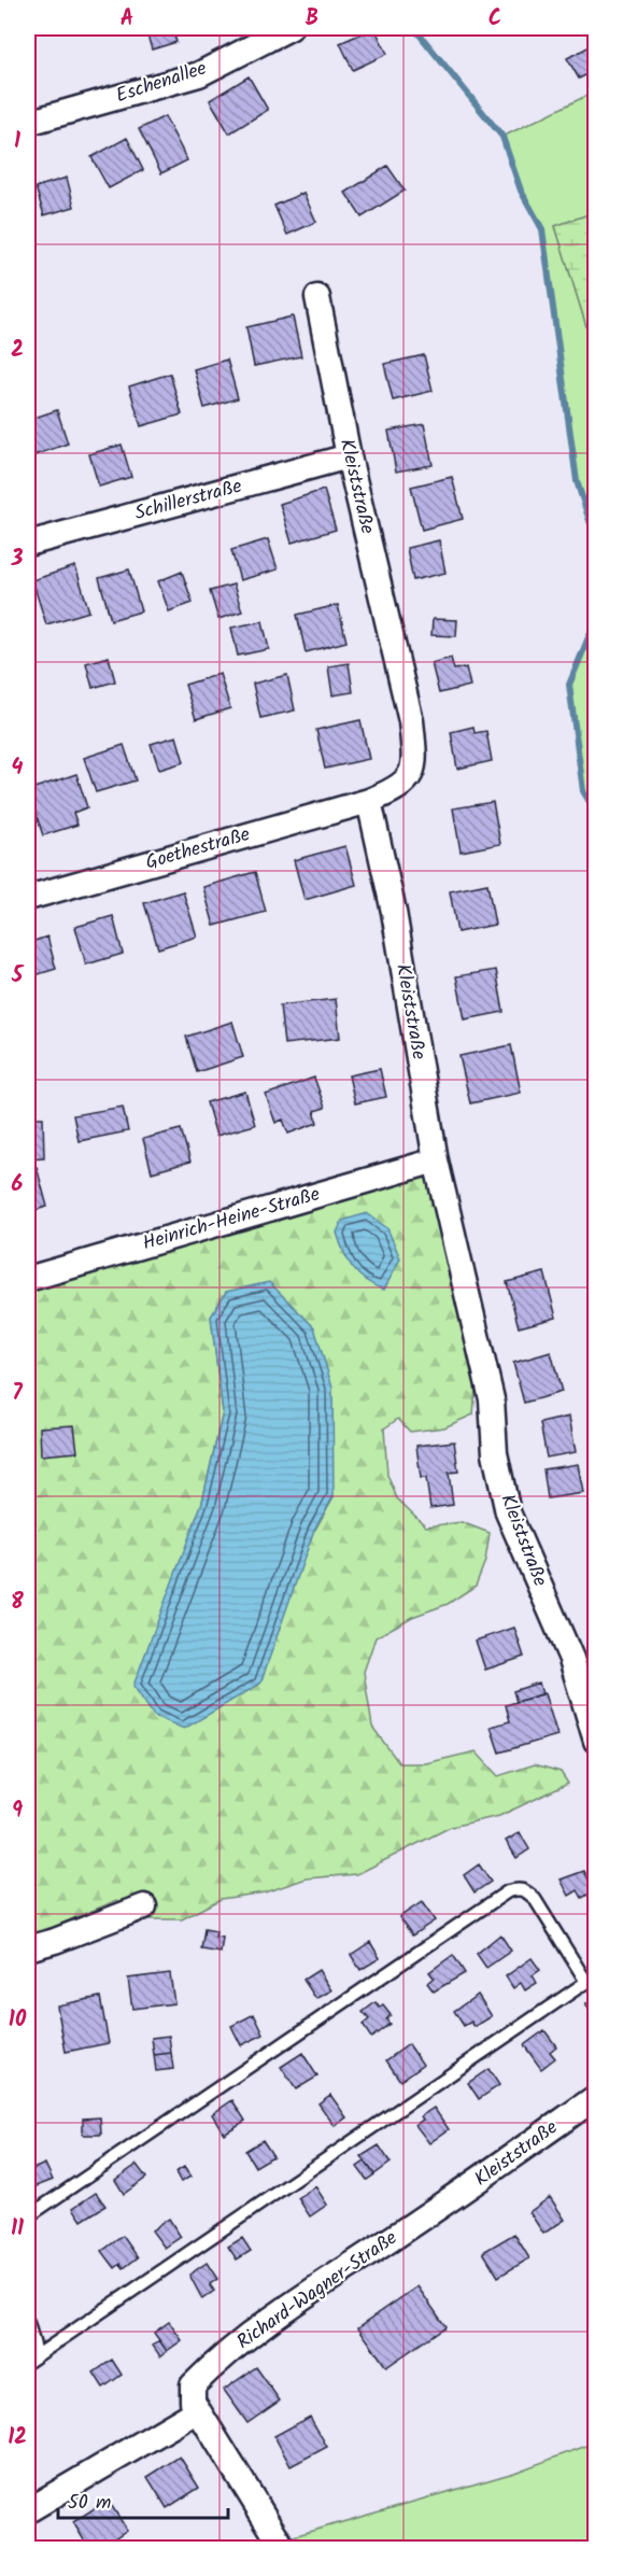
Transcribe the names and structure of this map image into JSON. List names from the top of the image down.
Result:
{
  "streets": {
    "street": [
      "Eschenallee",
      "Kleiststraße",
      "Schillerstraße",
      "Goethestraße",
      "Heinrich-Heine-Straße",
      "Richard-Wagner-Straße"
    ]
  },
  "crossings": [
    ["Kleiststraße", "Schillerstraße"],
    ["Kleiststraße", "Goethestraße"],
    ["Kleiststraße", "Heinrich-Heine-Straße"],
    ["Kleiststraße", "Richard-Wagner-Straße"]
  ],
  "scale_bar": "50 m",
  "grid": {
    "columns": ["A", "B", "C"],
    "rows": [
      "1",
      "2",
      "3",
      "4",
      "5",
      "6",
      "7",
      "8",
      "9",
      "10",
      "11",
      "12"
    ]
  }
}
